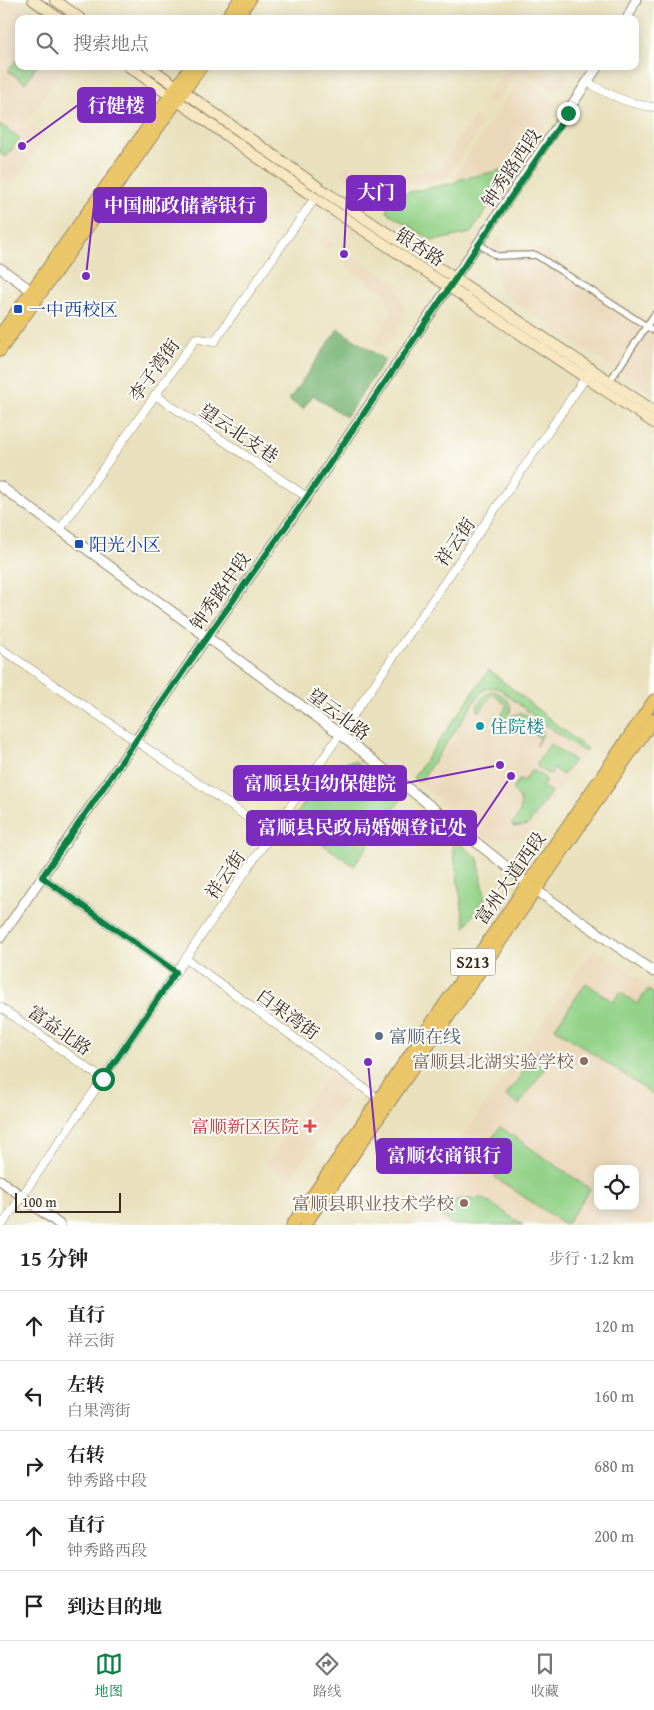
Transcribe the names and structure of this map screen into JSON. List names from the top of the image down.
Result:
{
  "streets": {
    "main road": ["银杏路", "富州大道西段", "S213"],
    "street": [
      "钟秀路西段",
      "李子湾街",
      "望云北支巷",
      "祥云街",
      "钟秀路中段",
      "望云北路",
      "白果湾街",
      "富益北路"
    ]
  },
  "crossings": [
    ["钟秀路西段", "银杏路"],
    ["钟秀路西段", "钟秀路中段"],
    ["银杏路", "李子湾街"],
    ["银杏路", "祥云街"],
    ["银杏路", "钟秀路中段"],
    ["李子湾街", "望云北支巷"],
    ["李子湾街", "望云北路"],
    ["望云北支巷", "钟秀路中段"],
    ["祥云街", "望云北路"],
    ["祥云街", "白果湾街"],
    ["祥云街", "富益北路"],
    ["钟秀路中段", "望云北路"],
    ["望云北路", "富州大道西段"]
  ],
  "places": {
    "other": [
      "行健楼",
      "大门",
      "中国邮政储蓄银行",
      "住院楼",
      "富顺县妇幼保健院",
      "富顺县民政局婚姻登记处",
      "富顺在线",
      "富顺县北湖实验学校",
      "富顺农商银行",
      "富顺县职业技术学校"
    ],
    "transit": ["一中西校区", "阳光小区"],
    "health": ["富顺新区医院"]
  },
  "scale_bar": "100 m",
  "page": {
    "search": "搜索地点",
    "scale": "100 m",
    "heading": ["15 分钟", "步行 · 1.2 km"],
    "list": [
      ["直行", "祥云街", "120 m"],
      ["左转", "白果湾街", "160 m"],
      ["右转", "钟秀路中段", "680 m"],
      ["直行", "钟秀路西段", "200 m"],
      "到达目的地"
    ],
    "nav": ["地图", "路线", "收藏"]
  }
}
